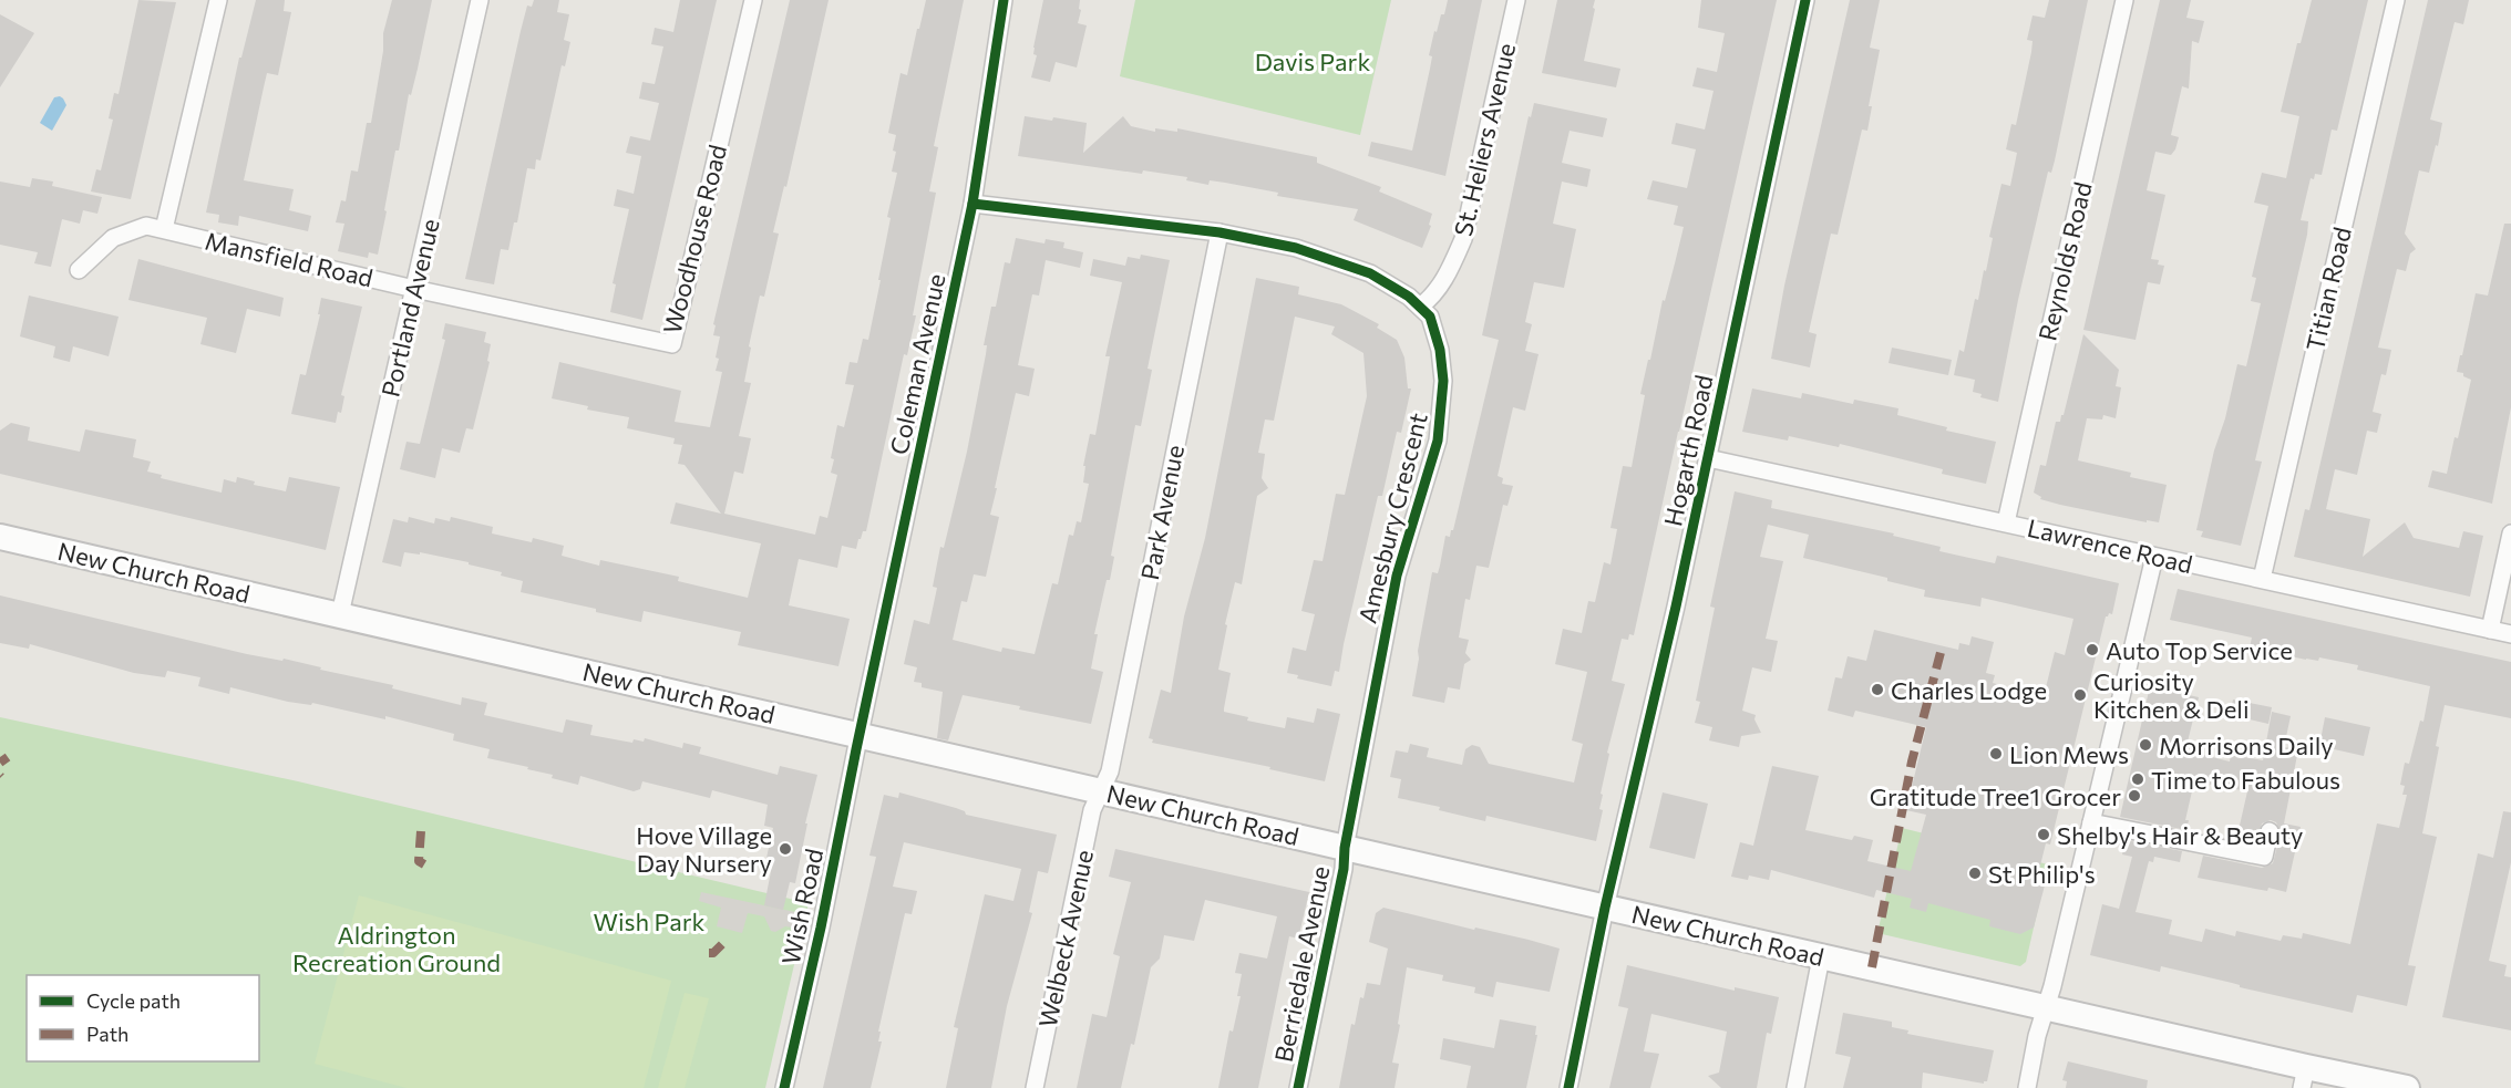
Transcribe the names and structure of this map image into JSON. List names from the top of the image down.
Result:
{
  "streets": {
    "main road": ["New Church Road"],
    "street": [
      "St. Heliers Avenue",
      "Woodhouse Road",
      "Mansfield Road",
      "Reynolds Road",
      "Titian Road",
      "Portland Avenue",
      "Coleman Avenue",
      "Hogarth Road",
      "Park Avenue",
      "Amesbury Crescent",
      "Lawrence Road",
      "Wish Road",
      "Welbeck Avenue",
      "Berriedale Avenue"
    ]
  },
  "crossings": [
    ["St. Heliers Avenue", "Amesbury Crescent"],
    ["Woodhouse Road", "Mansfield Road"],
    ["Woodhouse Road", "Portland Avenue"],
    ["Mansfield Road", "Portland Avenue"],
    ["Reynolds Road", "Lawrence Road"],
    ["Titian Road", "Lawrence Road"],
    ["Portland Avenue", "New Church Road"],
    ["Coleman Avenue", "Amesbury Crescent"],
    ["Coleman Avenue", "New Church Road"],
    ["Coleman Avenue", "Wish Road"],
    ["Hogarth Road", "Lawrence Road"],
    ["Hogarth Road", "New Church Road"],
    ["Park Avenue", "Amesbury Crescent"],
    ["Park Avenue", "New Church Road"],
    ["Park Avenue", "Welbeck Avenue"],
    ["Amesbury Crescent", "New Church Road"],
    ["Amesbury Crescent", "Berriedale Avenue"],
    ["New Church Road", "Wish Road"],
    ["New Church Road", "Welbeck Avenue"],
    ["New Church Road", "Berriedale Avenue"]
  ],
  "parks": ["Davis Park", "Wish Park", "Aldrington Recreation Ground"],
  "places": [
    "Auto Top Service",
    "Charles Lodge",
    "Curiosity Kitchen & Deli",
    "Morrisons Daily",
    "Lion Mews",
    "Time to Fabulous",
    "Gratitude Tree1 Grocer",
    "Shelby's Hair & Beauty",
    "Hove Village Day Nursery",
    "St Philip's"
  ],
  "legend": ["Cycle path", "Path"]
}
